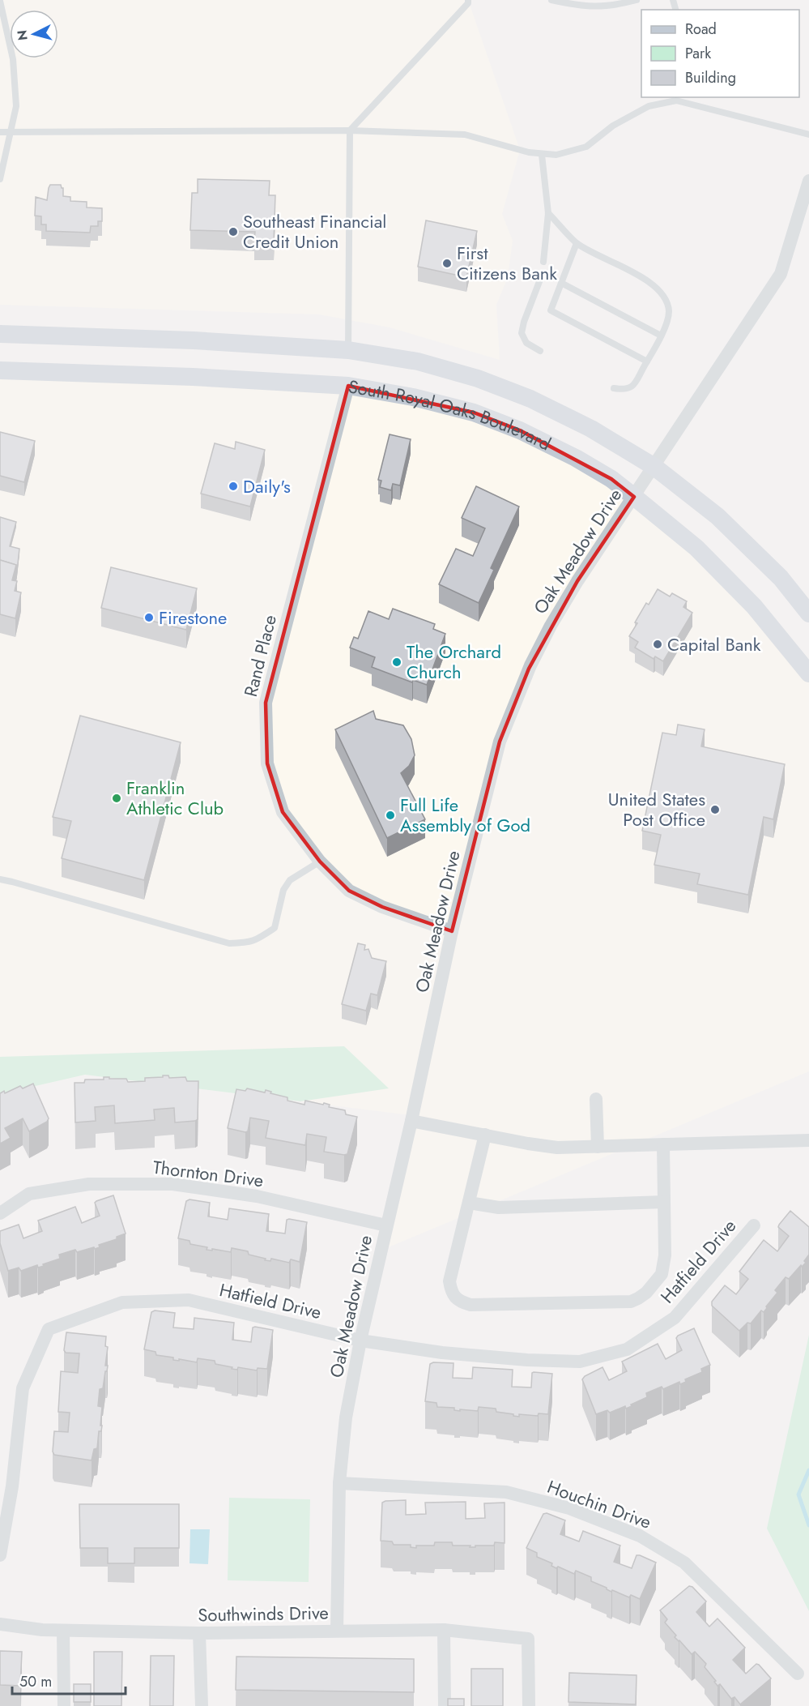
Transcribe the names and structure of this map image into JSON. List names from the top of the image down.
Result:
{
  "streets": {
    "main road": ["South Royal Oaks Boulevard"],
    "street": [
      "Oak Meadow Drive",
      "Rand Place",
      "Thornton Drive",
      "Hatfield Drive",
      "Houchin Drive",
      "Southwinds Drive"
    ]
  },
  "crossings": [
    ["South Royal Oaks Boulevard", "Oak Meadow Drive"],
    ["South Royal Oaks Boulevard", "Rand Place"],
    ["Oak Meadow Drive", "Rand Place"],
    ["Oak Meadow Drive", "Thornton Drive"],
    ["Oak Meadow Drive", "Hatfield Drive"],
    ["Oak Meadow Drive", "Houchin Drive"],
    ["Oak Meadow Drive", "Southwinds Drive"]
  ],
  "places": [
    "Southeast Financial Credit Union",
    "First Citizens Bank",
    "Daily's",
    "Firestone",
    "Capital Bank",
    "The Orchard Church",
    "Franklin Athletic Club",
    "United States Post Office",
    "Full Life Assembly of God"
  ],
  "legend": ["Road", "Park", "Building"],
  "scale_bar": "50 m",
  "north": "left"
}
